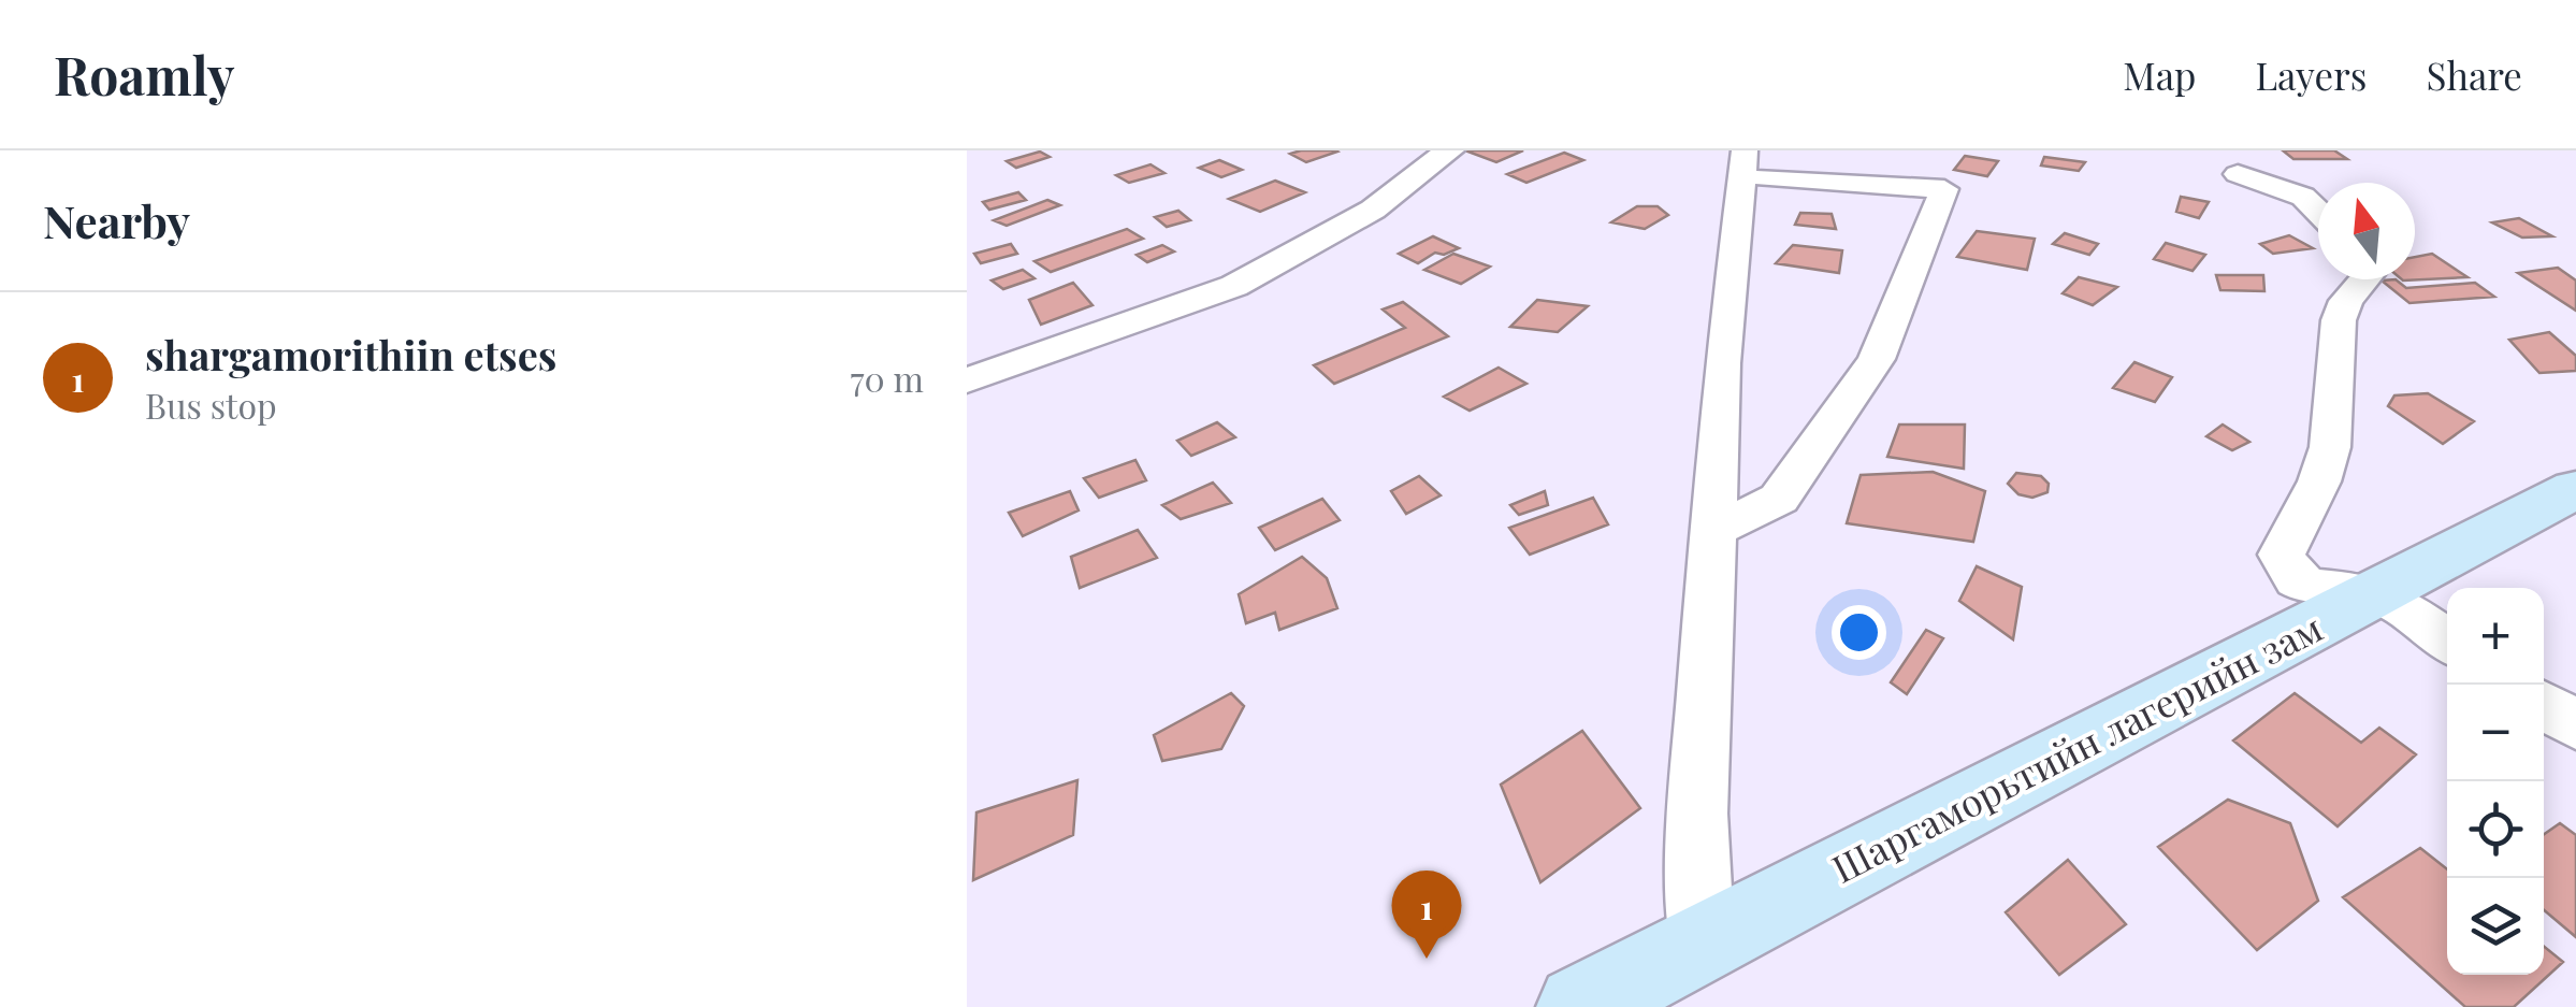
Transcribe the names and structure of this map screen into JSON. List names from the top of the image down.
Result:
{
  "streets": {
    "street": ["Шаргаморьтийн лагерийн зам"]
  },
  "north": "top",
  "page": {
    "header": "Roamly",
    "nav": ["Map", "Layers", "Share"],
    "heading": "Nearby",
    "list": [
      {
        "mark": "1",
        "name": "shargamorithiin etses",
        "note": "Bus stop",
        "value": "70 m"
      }
    ],
    "map_buttons": ["+", "−"],
    "pins": "1"
  }
}
